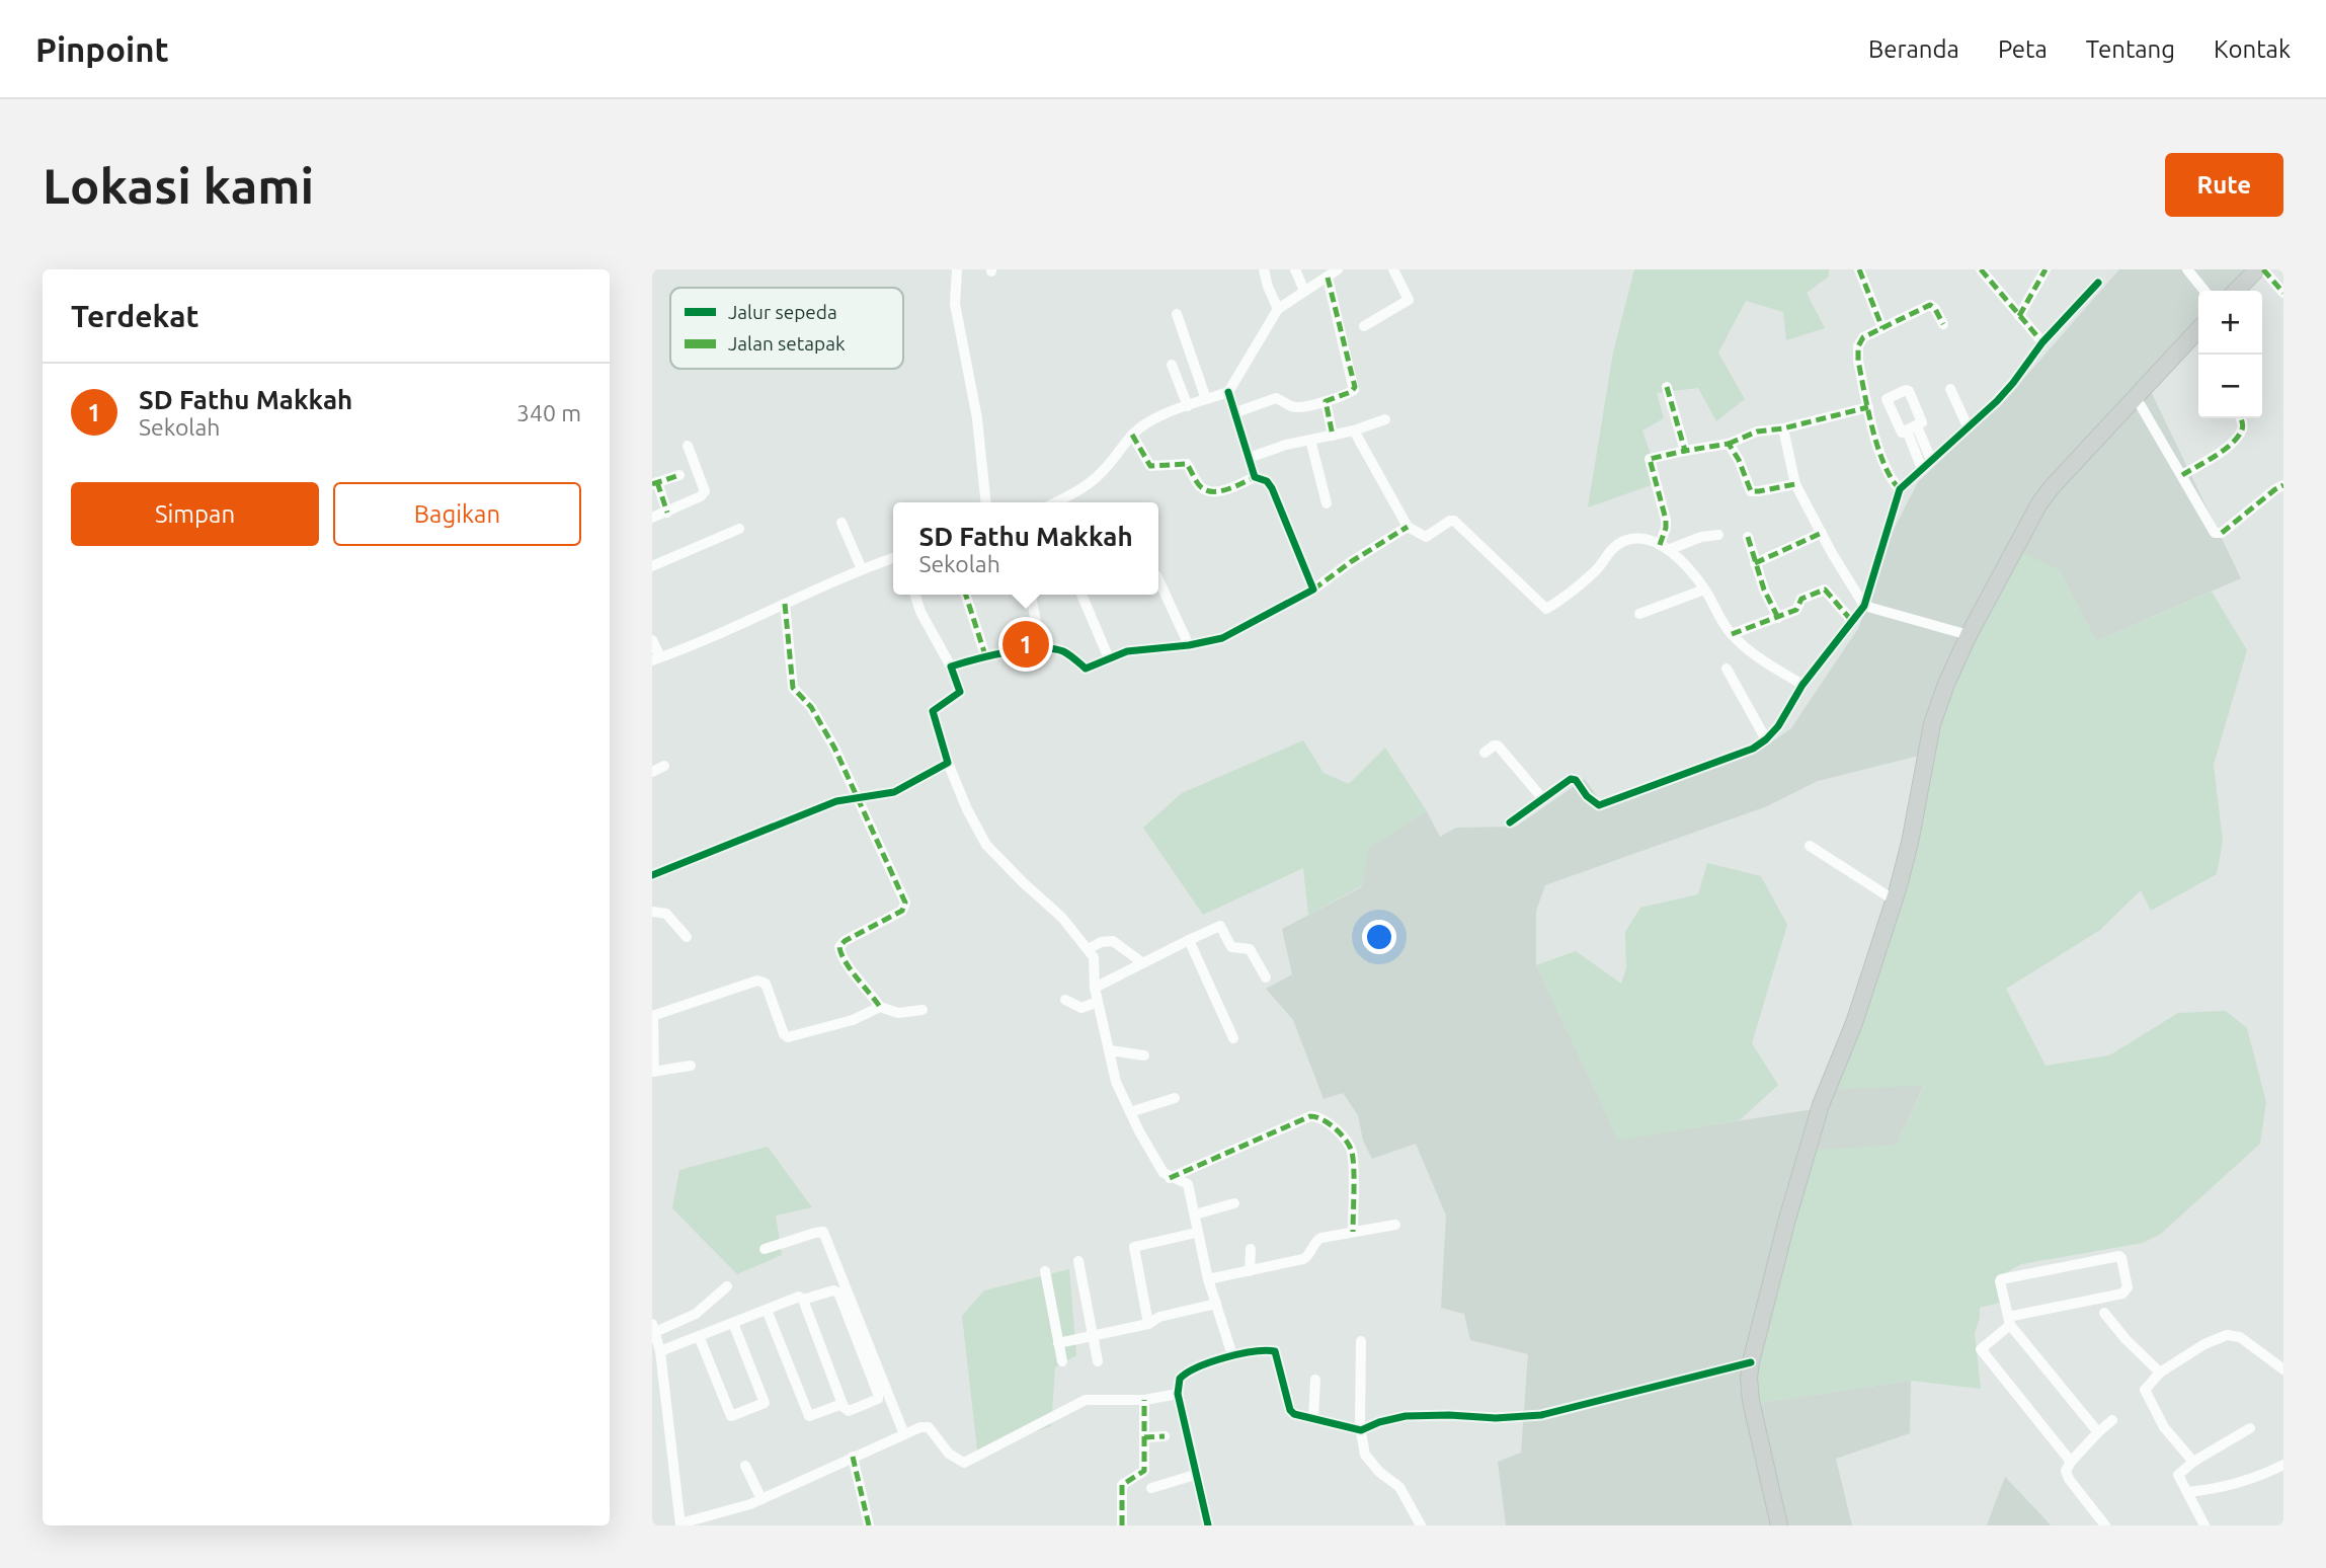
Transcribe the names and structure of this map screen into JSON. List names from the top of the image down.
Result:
{
  "legend": ["Jalur sepeda", "Jalan setapak"],
  "page": {
    "header": "Pinpoint",
    "nav": [
      "Beranda",
      "Peta",
      "Tentang",
      "Kontak"
    ],
    "buttons": [
      "Rute",
      ["Simpan", "Bagikan"]
    ],
    "title": "Lokasi kami",
    "heading": "Terdekat",
    "map_buttons": ["+", "−"],
    "list": [
      {
        "mark": "1",
        "name": "SD Fathu Makkah",
        "note": "Sekolah",
        "value": "340 m"
      }
    ],
    "popup": ["SD Fathu Makkah", "Sekolah"],
    "pins": "1"
  }
}
